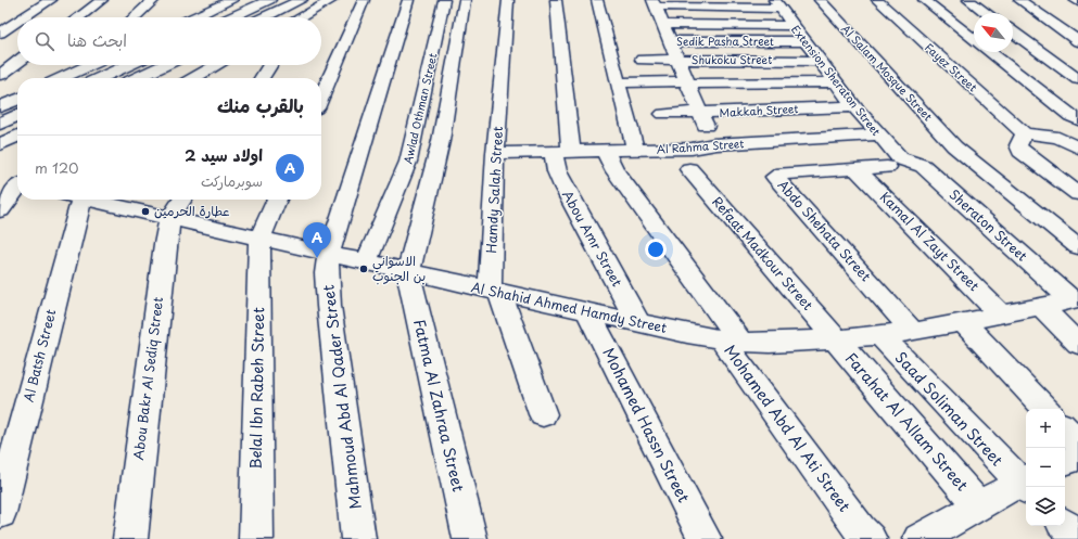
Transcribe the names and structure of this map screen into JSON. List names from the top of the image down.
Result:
{
  "streets": {
    "street": [
      "Sedik Pasha Street",
      "Shukoku Street",
      "Fayez Street",
      "Al Salam Mosque Street",
      "Extension Sheraton Street",
      "Awlad Othman Street",
      "Makkah Street",
      "Al Rahma Street",
      "Hamdy Salah Street",
      "Sheraton Street",
      "Abdo Shehata Street",
      "Abou Amr Street",
      "Kamal Al Zayt Street",
      "Refaat Madkour Street",
      "Al Shahid Ahmed Hamdy Street",
      "Al Batsh Street",
      "Abou Bakr Al Sediq Street",
      "Belal Ibn Rabeh Street",
      "Mahmoud Abd Al Qader Street",
      "Fatma Al Zahraa Street",
      "Saad Soliman Street",
      "Farahat Al Allam Street",
      "Mohamed Hassn Street",
      "Mohamed Abd Al Ati Street"
    ]
  },
  "crossings": [
    ["Sedik Pasha Street", "Extension Sheraton Street"],
    ["Shukoku Street", "Extension Sheraton Street"],
    ["Extension Sheraton Street", "Makkah Street"],
    ["Extension Sheraton Street", "Al Rahma Street"],
    ["Extension Sheraton Street", "Sheraton Street"],
    ["Extension Sheraton Street", "Abdo Shehata Street"],
    ["Awlad Othman Street", "Al Shahid Ahmed Hamdy Street"],
    ["Al Rahma Street", "Hamdy Salah Street"],
    ["Al Rahma Street", "Abou Amr Street"],
    ["Al Rahma Street", "Mohamed Abd Al Ati Street"],
    ["Hamdy Salah Street", "Al Shahid Ahmed Hamdy Street"],
    ["Sheraton Street", "Abdo Shehata Street"],
    ["Sheraton Street", "Al Shahid Ahmed Hamdy Street"],
    ["Abdo Shehata Street", "Kamal Al Zayt Street"],
    ["Abdo Shehata Street", "Al Shahid Ahmed Hamdy Street"],
    ["Abou Amr Street", "Al Shahid Ahmed Hamdy Street"],
    ["Kamal Al Zayt Street", "Al Shahid Ahmed Hamdy Street"],
    ["Refaat Madkour Street", "Al Shahid Ahmed Hamdy Street"],
    ["Refaat Madkour Street", "Farahat Al Allam Street"],
    ["Al Shahid Ahmed Hamdy Street", "Abou Bakr Al Sediq Street"],
    ["Al Shahid Ahmed Hamdy Street", "Belal Ibn Rabeh Street"],
    ["Al Shahid Ahmed Hamdy Street", "Mahmoud Abd Al Qader Street"],
    ["Al Shahid Ahmed Hamdy Street", "Fatma Al Zahraa Street"],
    ["Al Shahid Ahmed Hamdy Street", "Saad Soliman Street"],
    ["Al Shahid Ahmed Hamdy Street", "Farahat Al Allam Street"],
    ["Al Shahid Ahmed Hamdy Street", "Mohamed Hassn Street"],
    ["Al Shahid Ahmed Hamdy Street", "Mohamed Abd Al Ati Street"]
  ],
  "places": ["عطارة الحرمين", "الاسواني بن الجنوب"],
  "north": "top left",
  "page": {
    "search": "ابحث هنا",
    "heading": "بالقرب منك",
    "list": [
      {
        "mark": "A",
        "name": "اولاد سيد 2",
        "note": "سوبرماركت",
        "value": "120 m"
      }
    ],
    "pins": "A",
    "map_buttons": ["+", "−"]
  }
}
